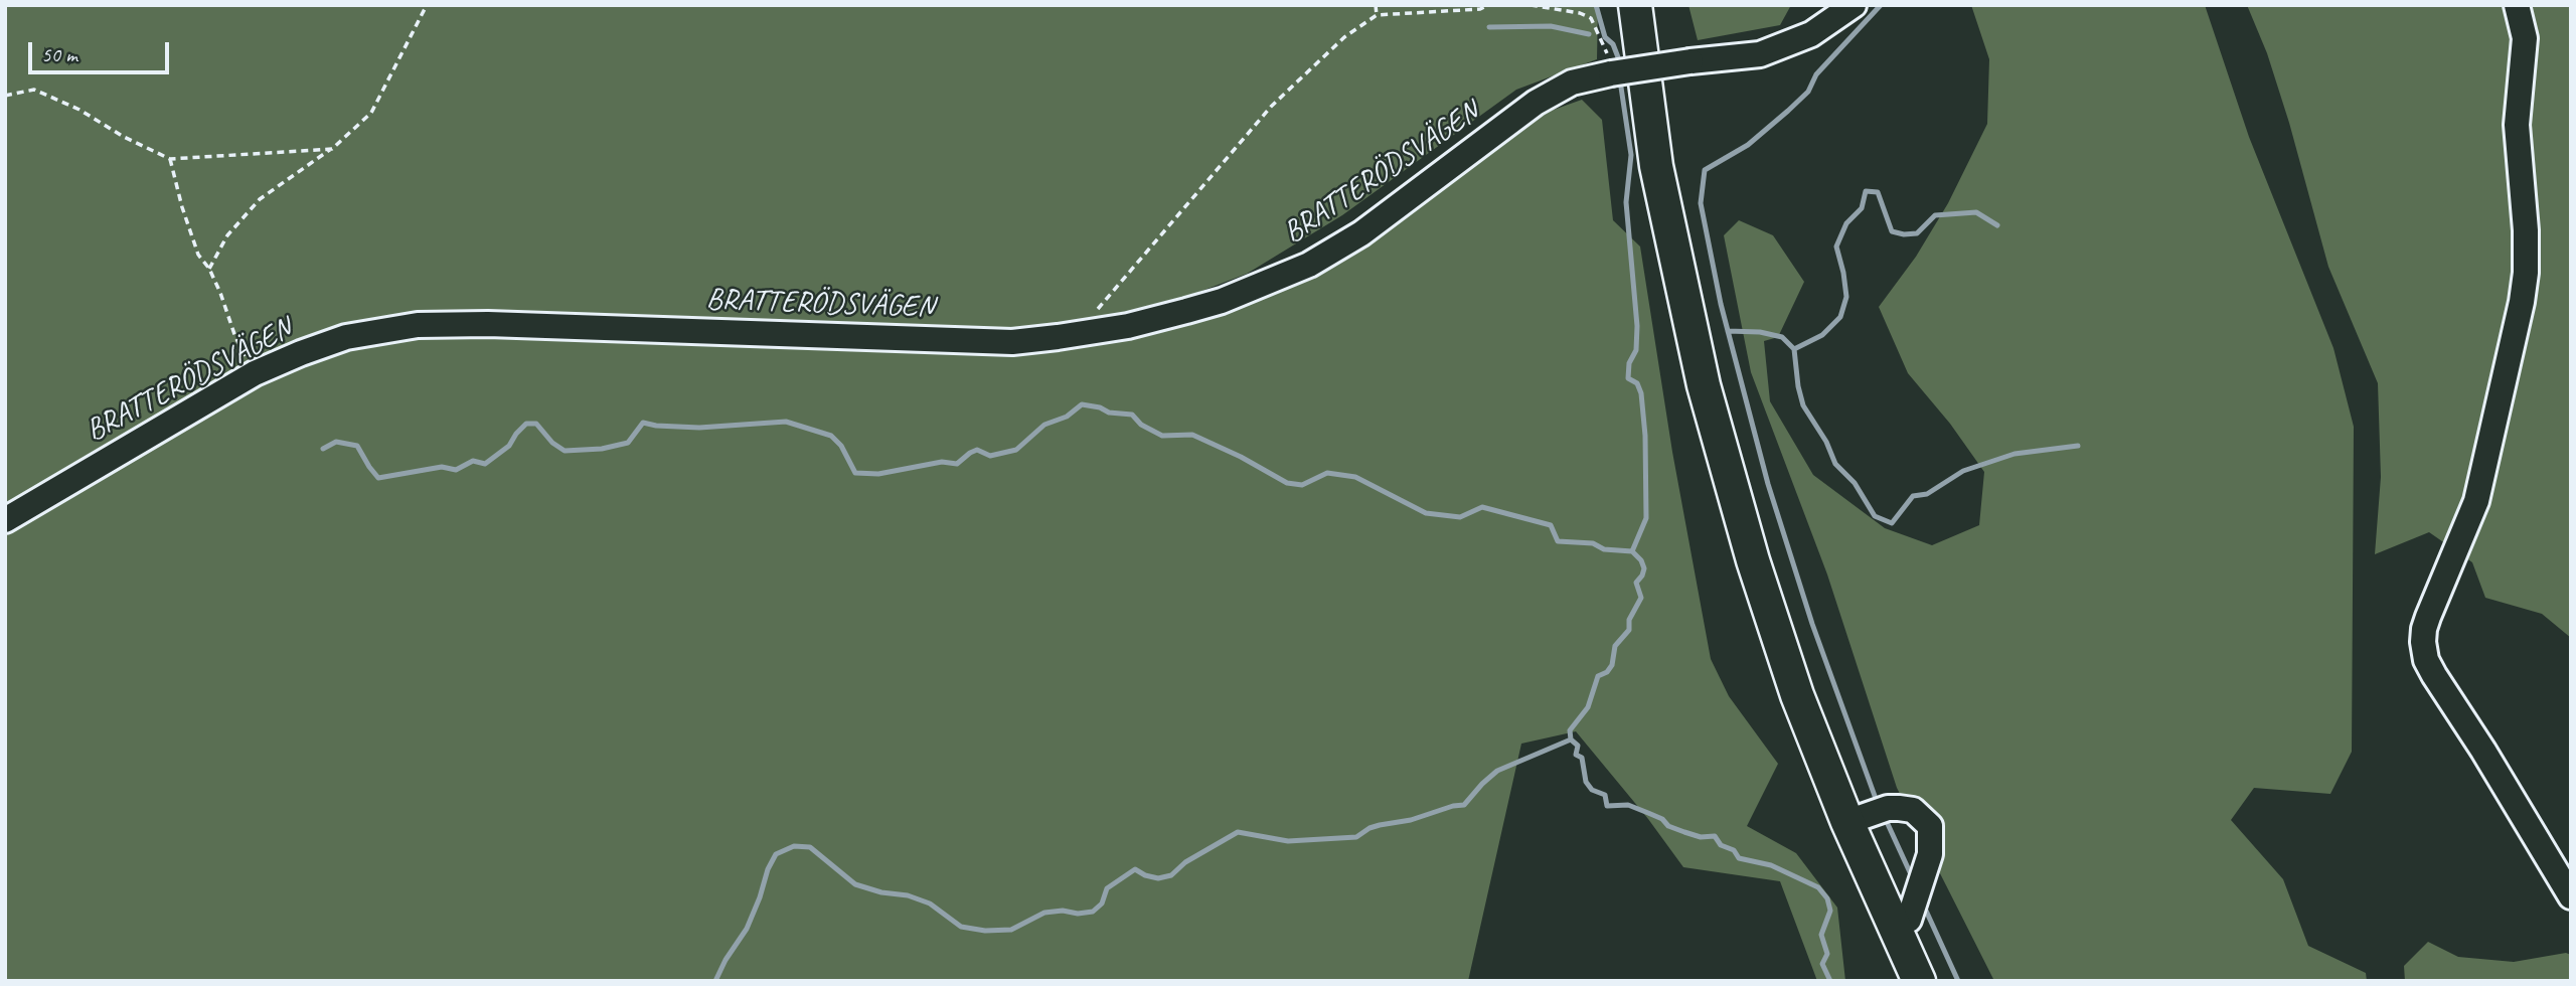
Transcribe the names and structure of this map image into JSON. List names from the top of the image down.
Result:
{
  "streets": {
    "street": ["BRATTERÖDSVÄGEN"]
  },
  "scale_bar": "50 m"
}
